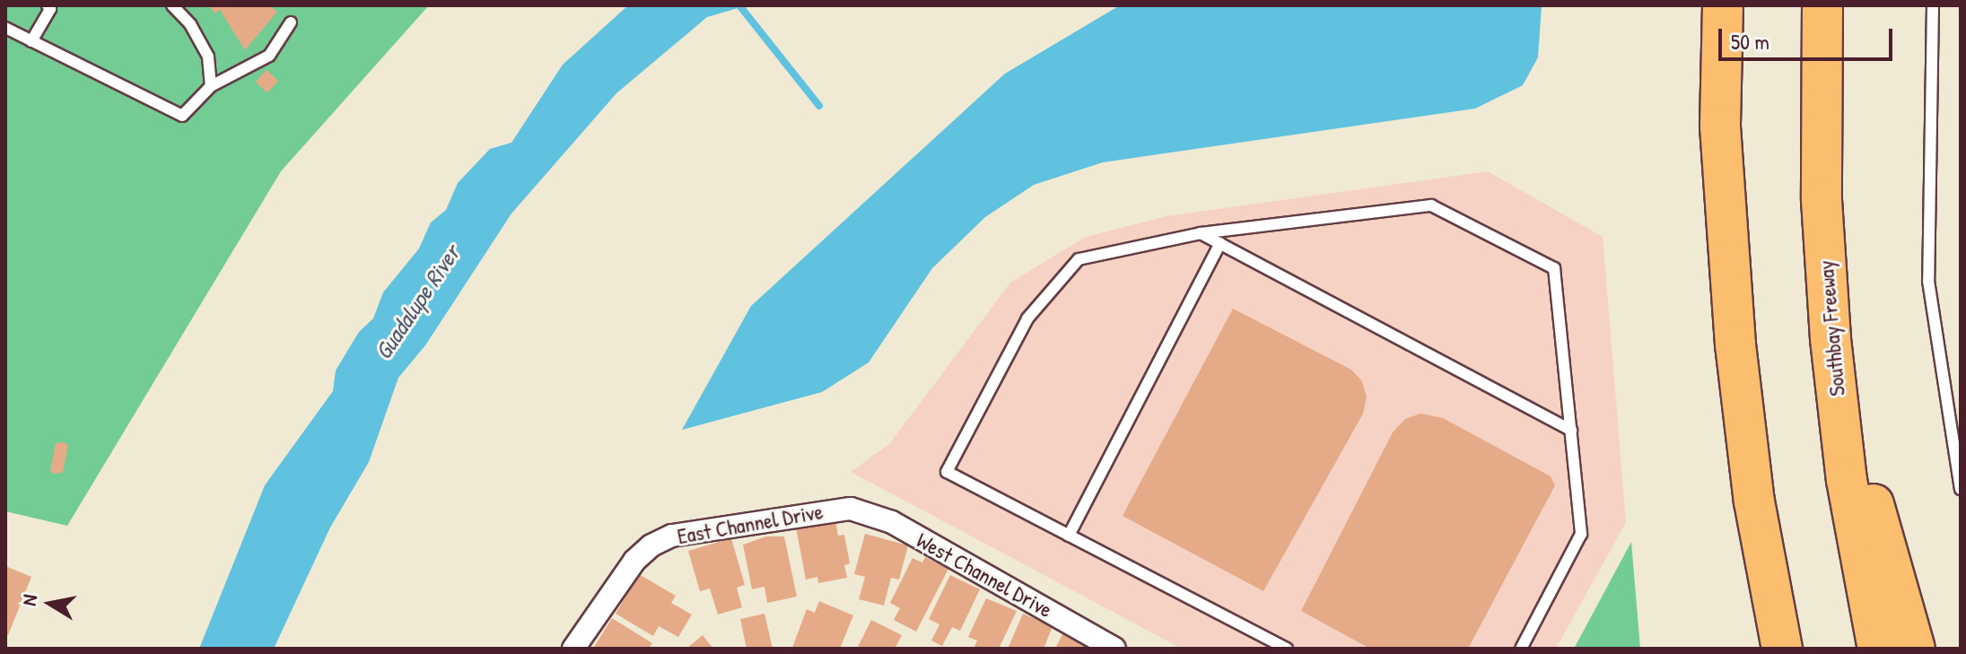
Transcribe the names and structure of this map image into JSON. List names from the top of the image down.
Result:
{
  "streets": {
    "highway": ["Southbay Freeway"],
    "street": ["East Channel Drive", "West Channel Drive"]
  },
  "crossings": [
    ["East Channel Drive", "West Channel Drive"]
  ],
  "water": ["Guadalupe River"],
  "scale_bar": "50 m",
  "north": "left"
}
